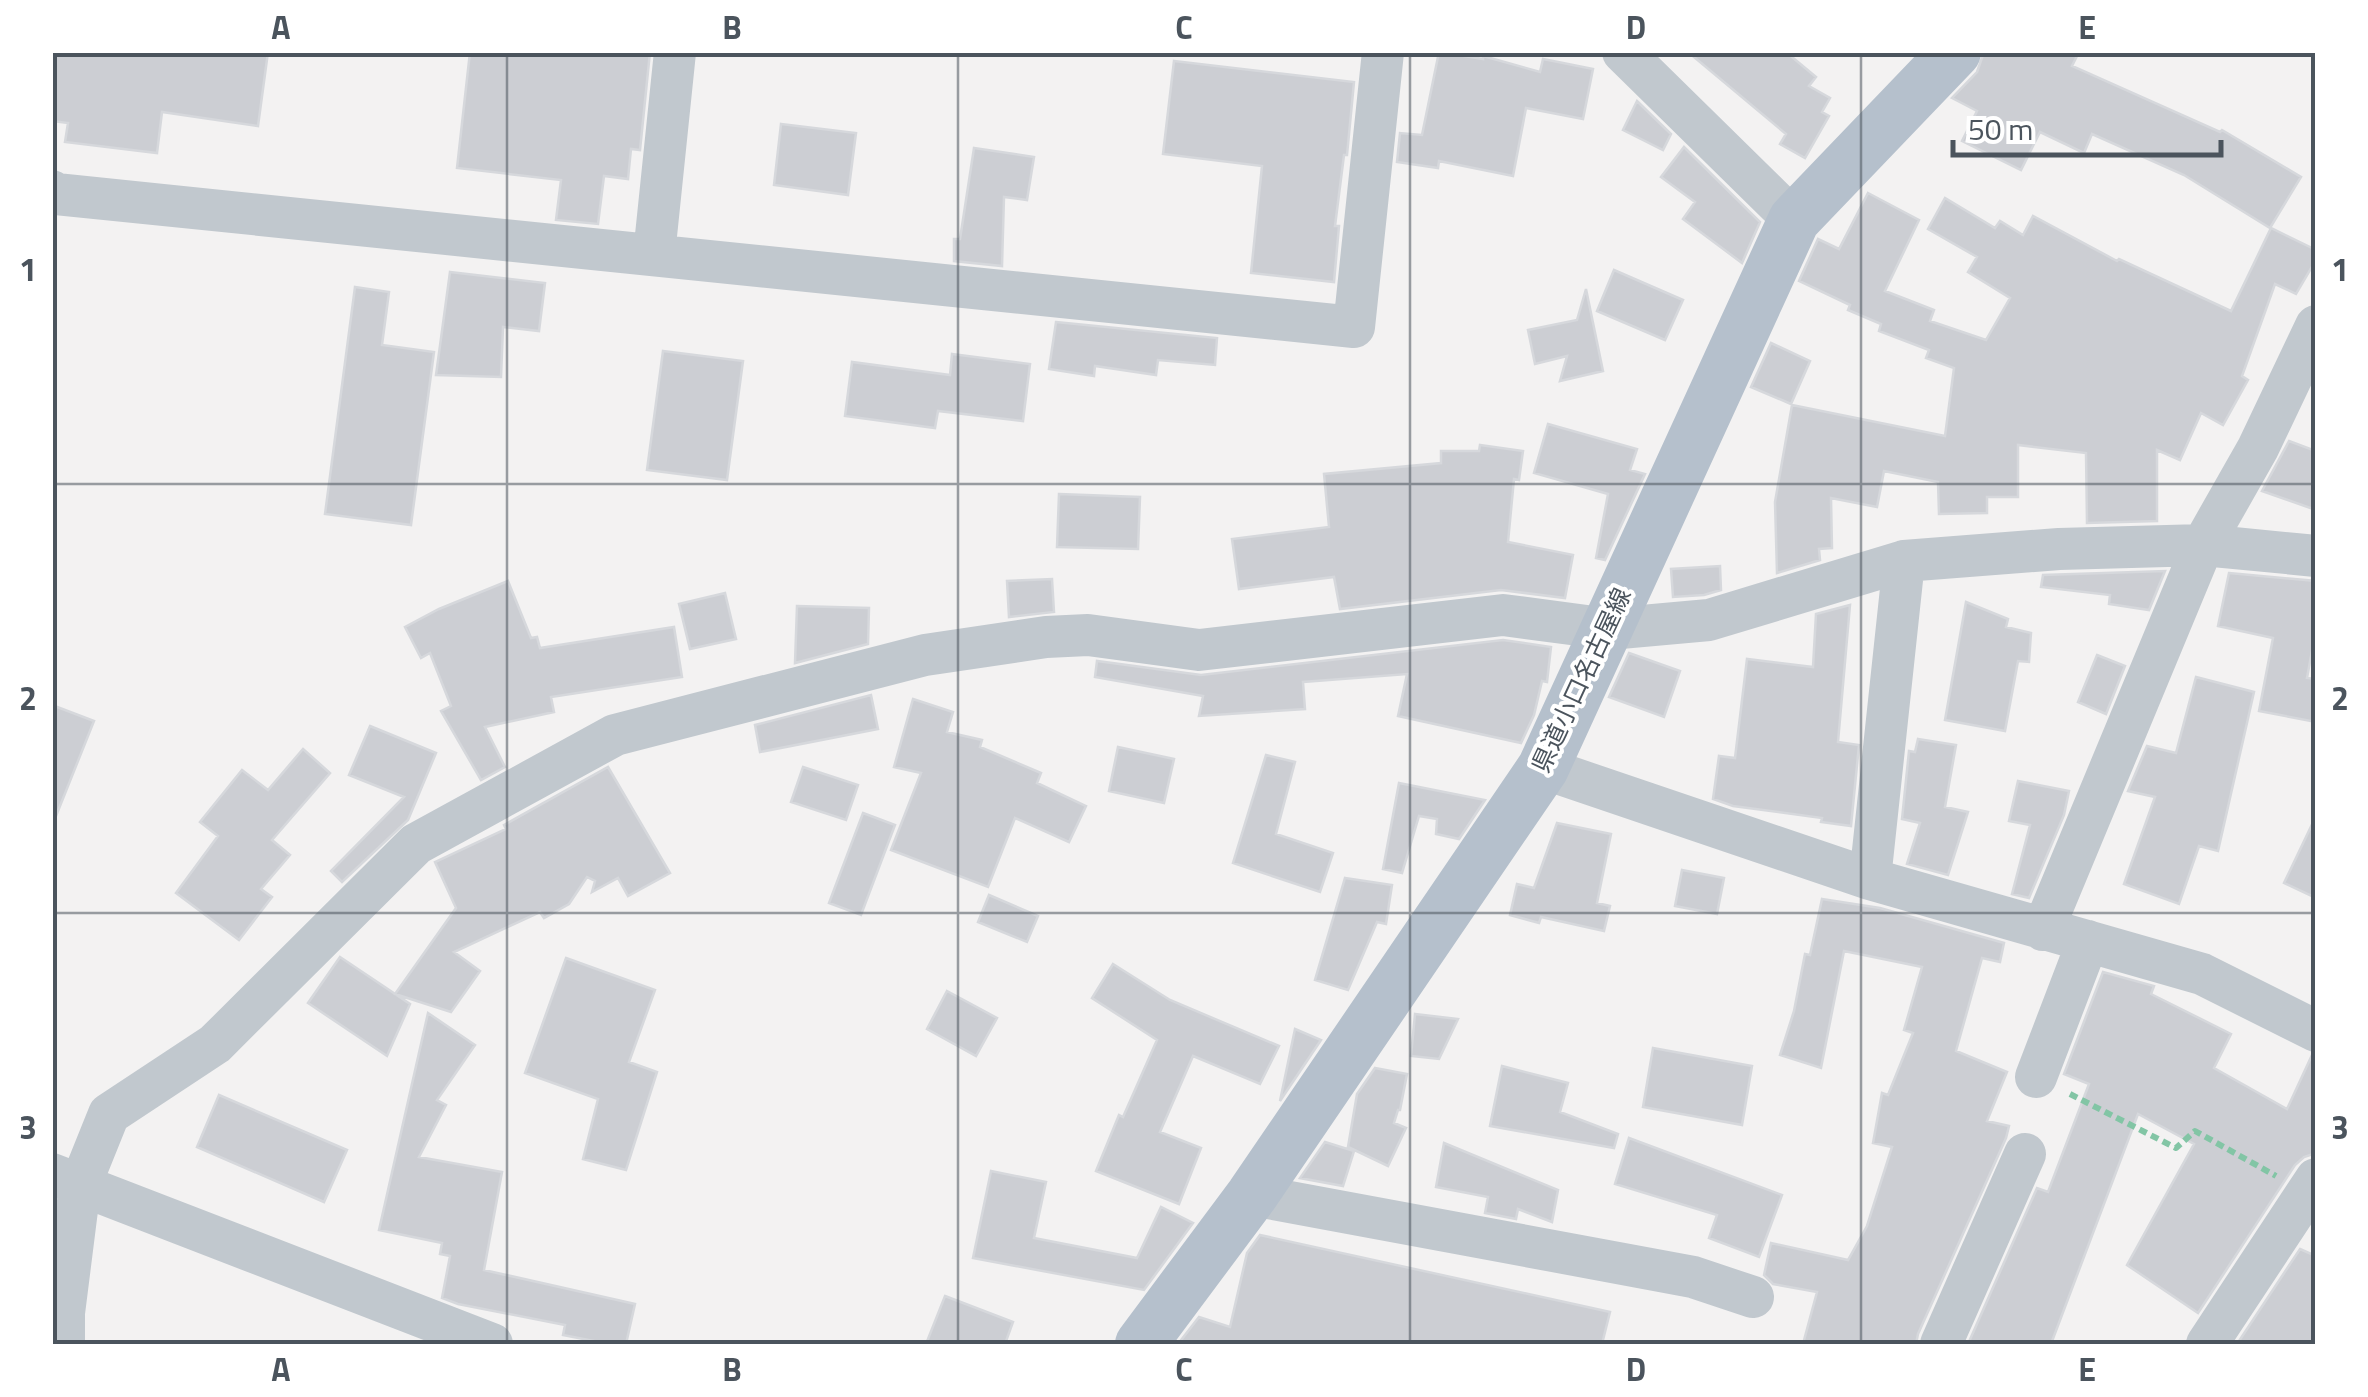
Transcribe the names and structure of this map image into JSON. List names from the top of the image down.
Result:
{
  "streets": {
    "main road": ["県道小口名古屋線"]
  },
  "scale_bar": "50 m",
  "grid": {
    "columns": [
      "A",
      "B",
      "C",
      "D",
      "E"
    ],
    "rows": ["1", "2", "3"]
  }
}
